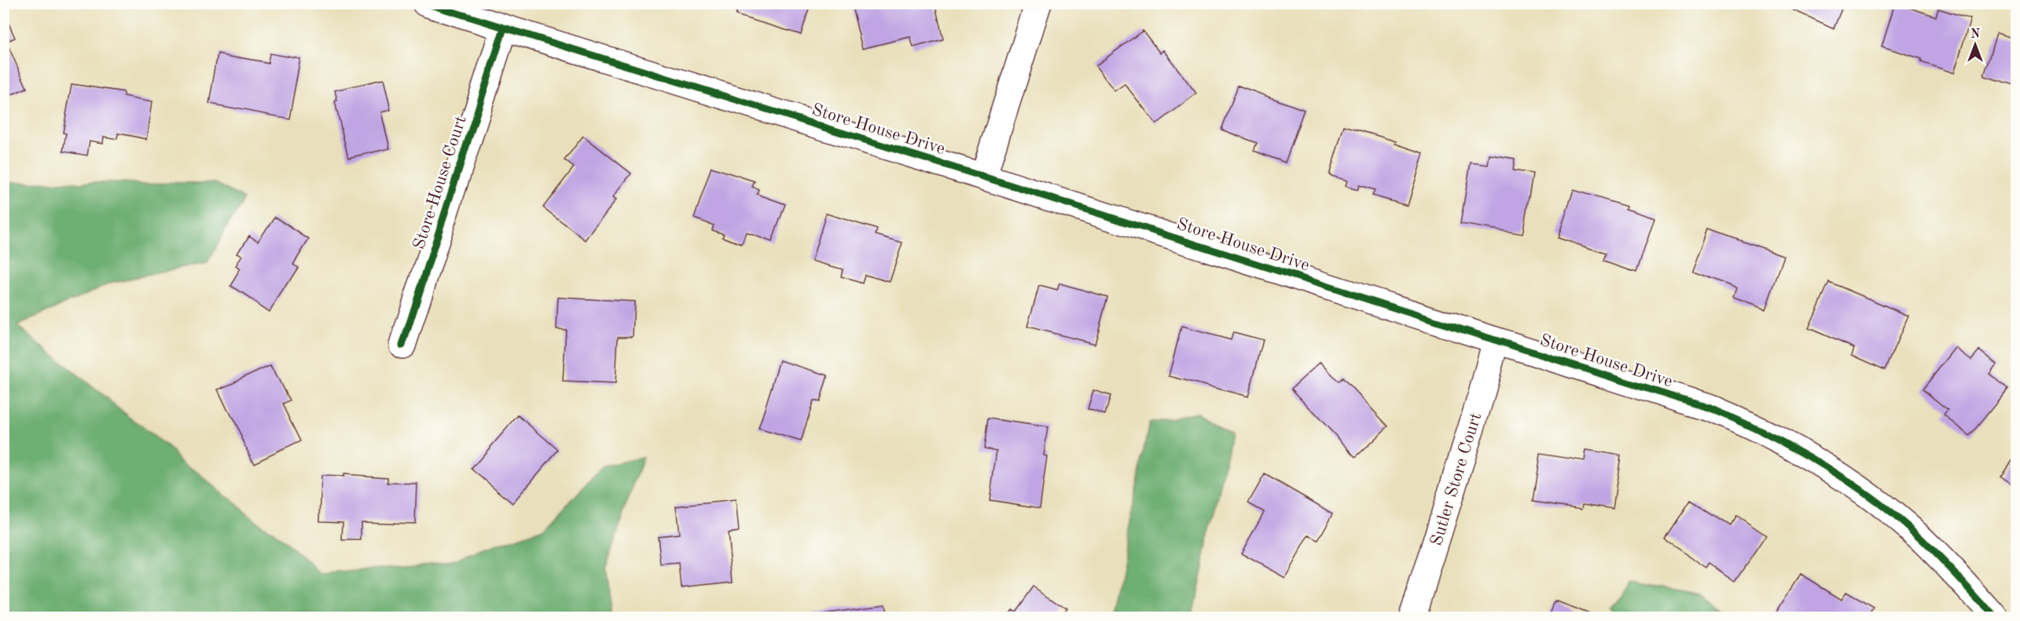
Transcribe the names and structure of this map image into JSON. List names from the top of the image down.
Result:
{
  "streets": {
    "street": ["Store House Drive", "Store House Court", "Sutler Store Court"]
  },
  "crossings": [
    ["Store House Drive", "Store House Court"],
    ["Store House Drive", "Sutler Store Court"]
  ],
  "north": "top"
}
